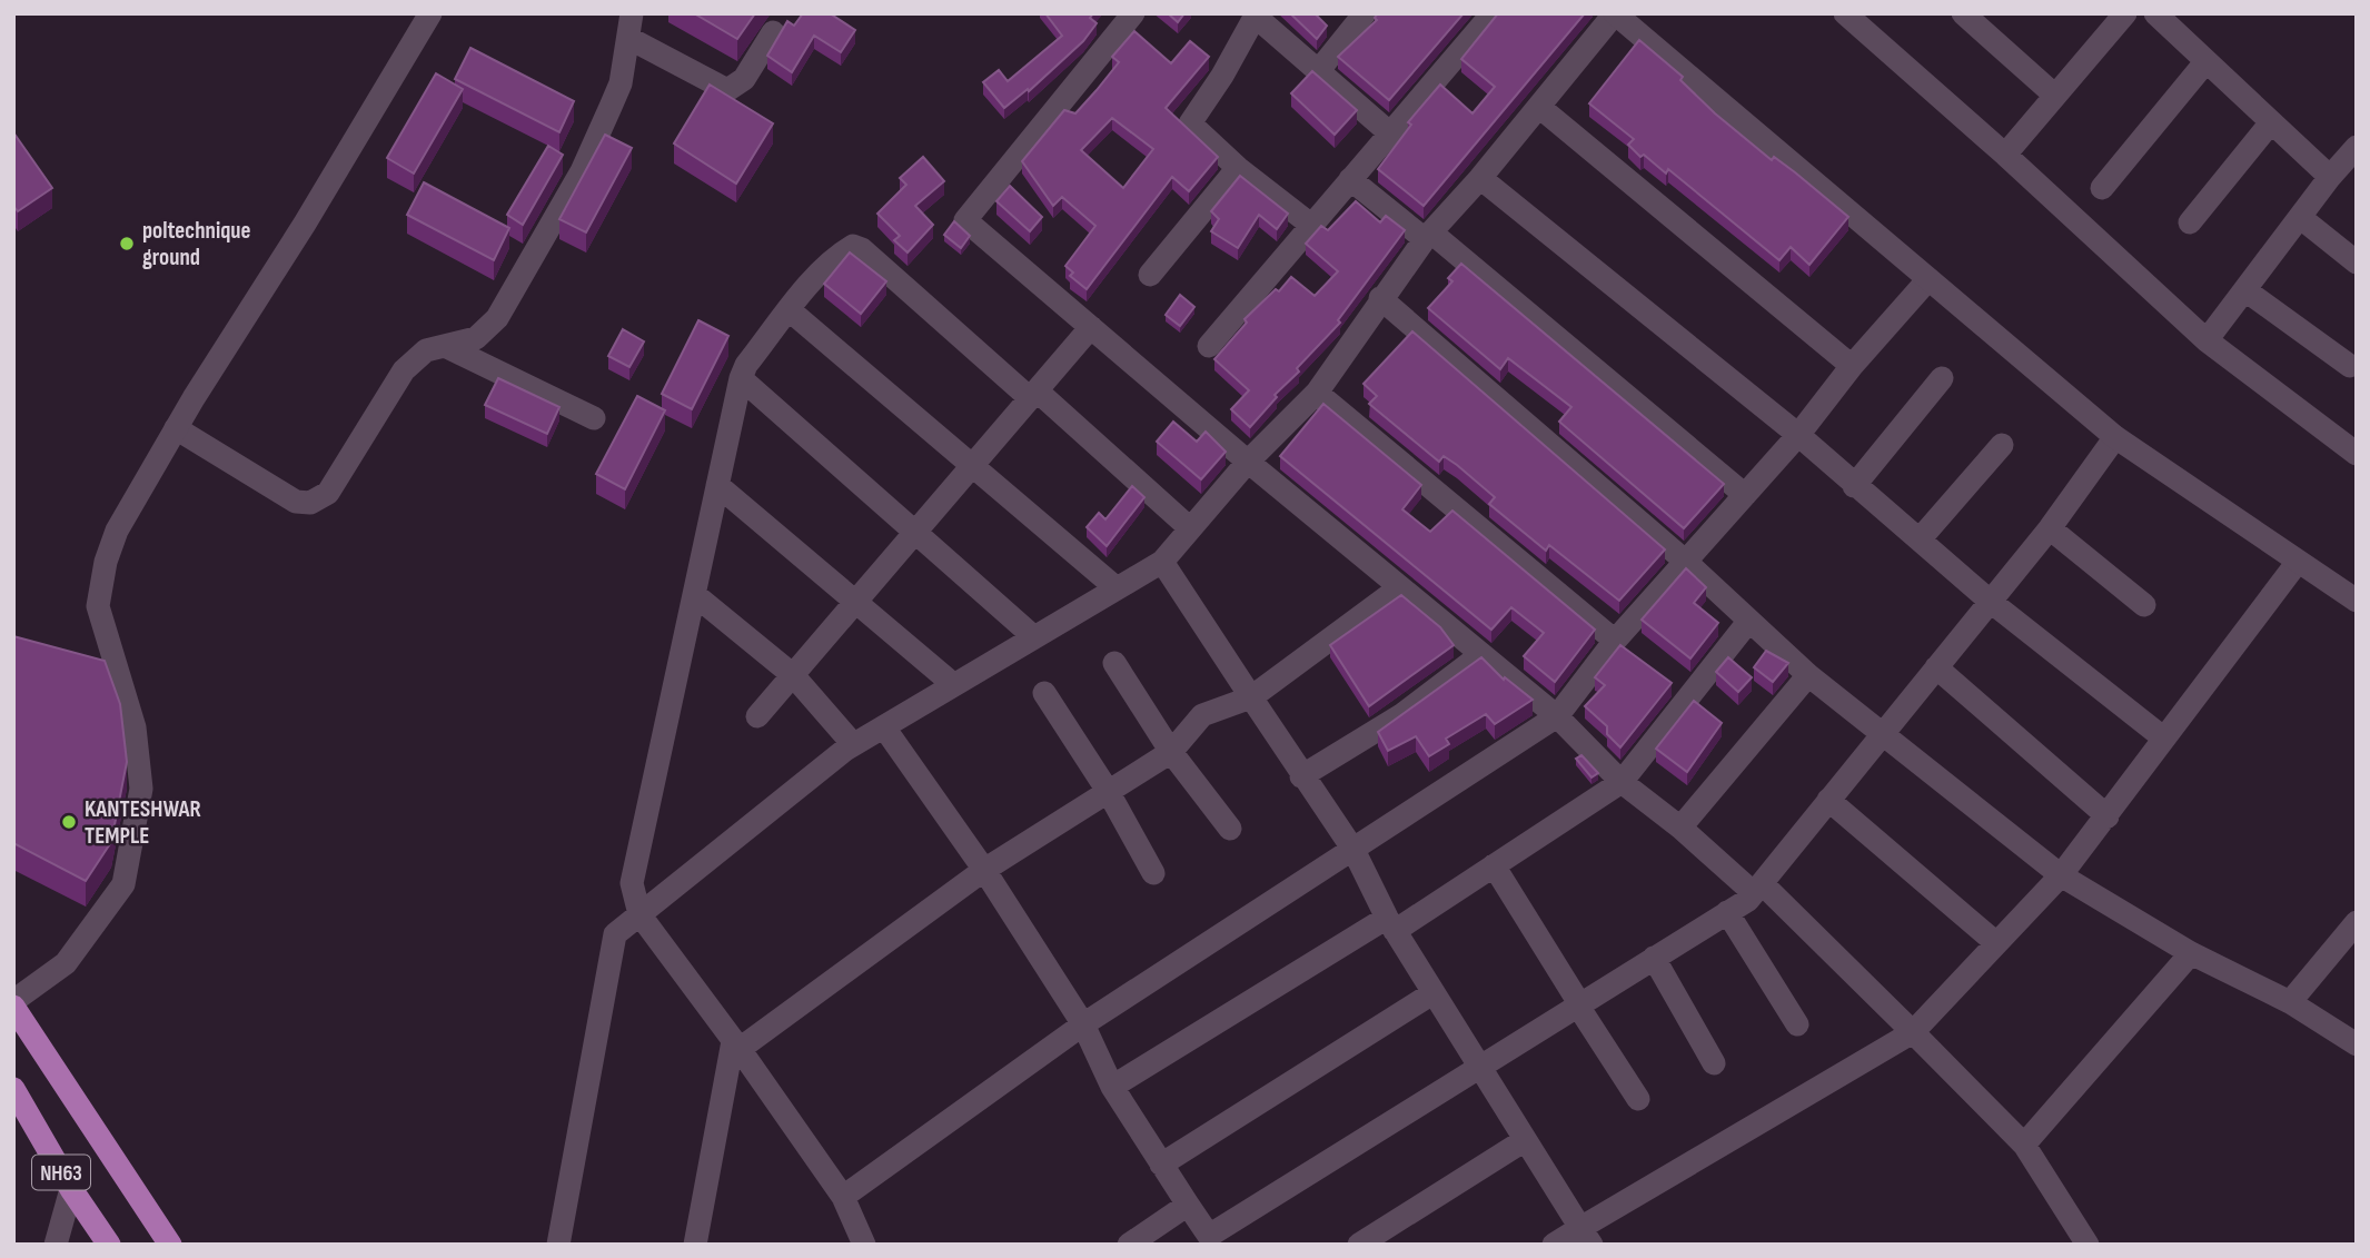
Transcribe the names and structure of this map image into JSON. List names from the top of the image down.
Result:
{
  "streets": {
    "highway": ["NH63"]
  },
  "places": ["poltechnique ground", "KANTESHWAR TEMPLE"]
}
